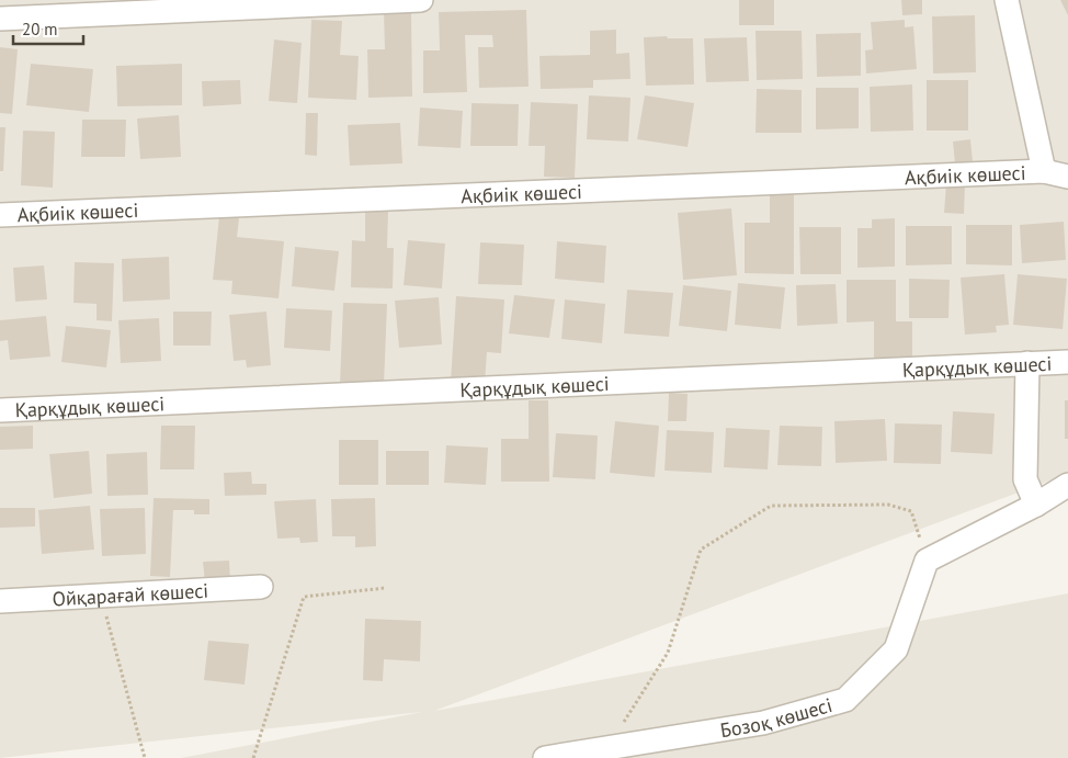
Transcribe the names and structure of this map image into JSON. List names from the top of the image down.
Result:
{
  "streets": {
    "street": [
      "Ақбиік көшесі",
      "Қарқұдық көшесі",
      "Ойқарағай көшесі",
      "Бозоқ көшесі"
    ]
  },
  "scale_bar": "20 m"
}
